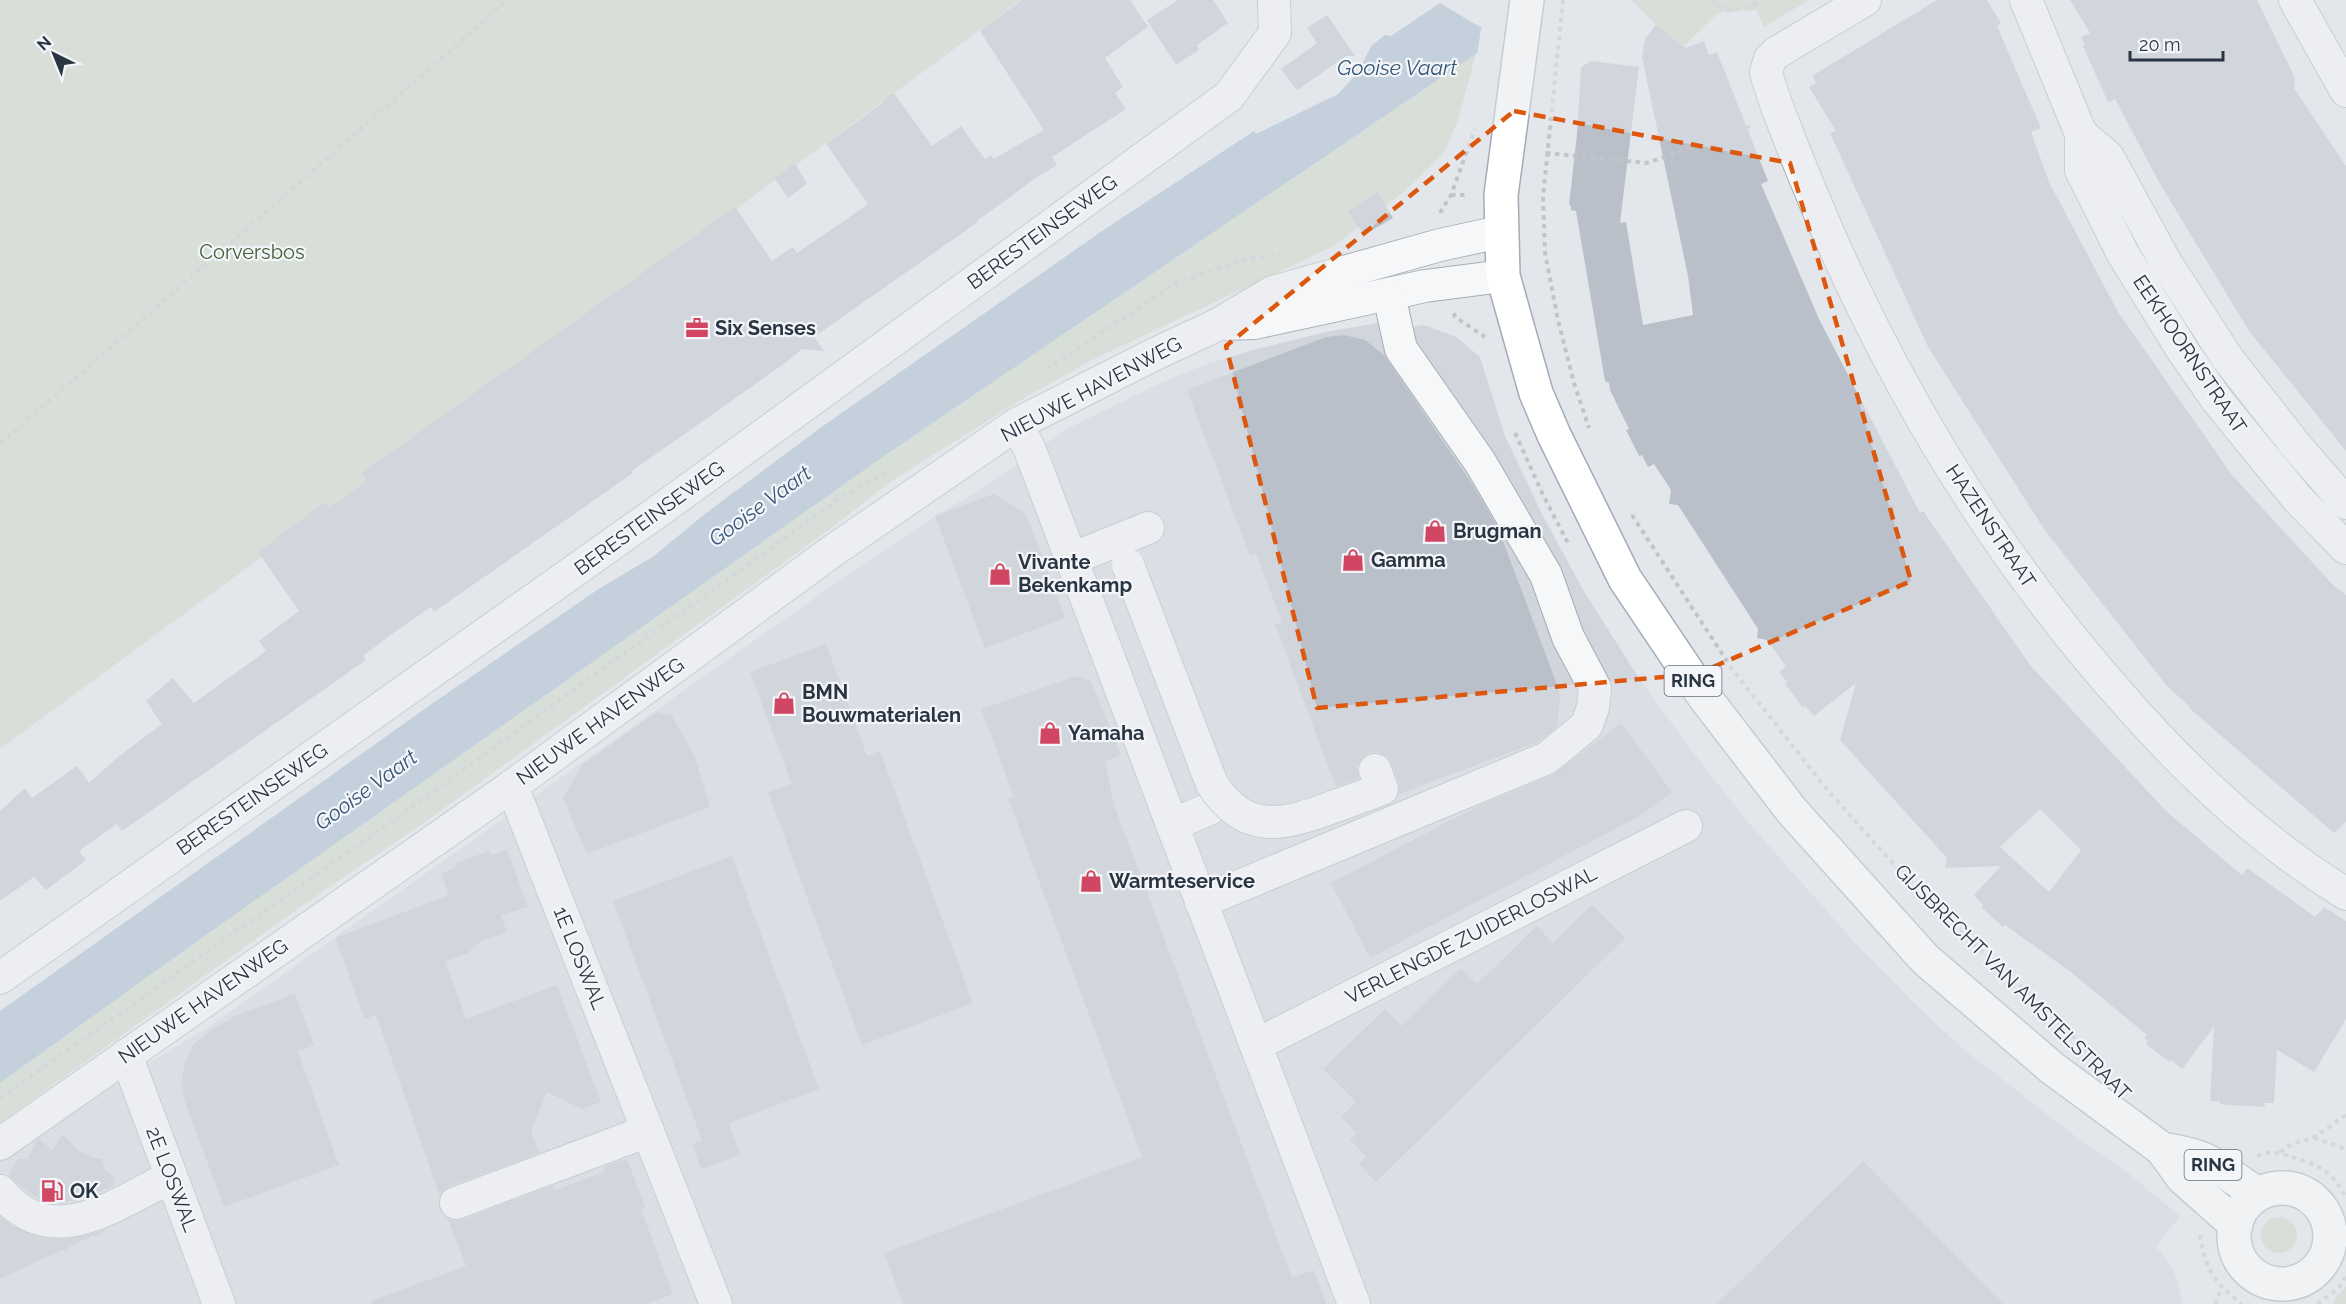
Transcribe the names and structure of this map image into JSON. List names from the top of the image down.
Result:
{
  "streets": {
    "main road": ["RING", "GIJSBRECHT VAN AMSTELSTRAAT"],
    "street": [
      "BERESTEINSEWEG",
      "EEKHOORNSTRAAT",
      "NIEUWE HAVENWEG",
      "HAZENSTRAAT",
      "VERLENGDE ZUIDERLOSWAL",
      "1E LOSWAL",
      "2E LOSWAL"
    ]
  },
  "crossings": [
    ["NIEUWE HAVENWEG", "1E LOSWAL"],
    ["NIEUWE HAVENWEG", "GIJSBRECHT VAN AMSTELSTRAAT"],
    ["NIEUWE HAVENWEG", "2E LOSWAL"],
    ["RING", "GIJSBRECHT VAN AMSTELSTRAAT"]
  ],
  "water": ["Gooise Vaart"],
  "parks": ["Corversbos"],
  "places": {
    "office": ["Six Senses"],
    "shop": [
      "Brugman",
      "Gamma",
      "Vivante Bekenkamp",
      "BMN Bouwmaterialen",
      "Yamaha",
      "Warmteservice"
    ],
    "fuel station": ["OK"]
  },
  "scale_bar": "20 m",
  "north": "top left"
}
